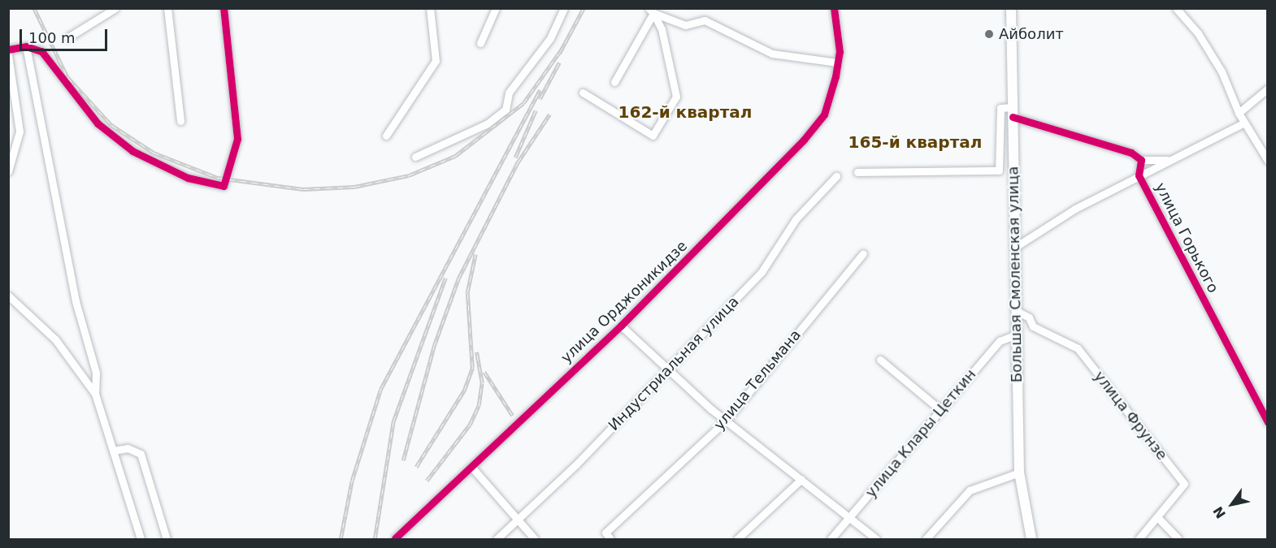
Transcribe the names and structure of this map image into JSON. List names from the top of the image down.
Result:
{
  "streets": {
    "main road": ["Большая Смоленская улица"],
    "street": [
      "улица Горького",
      "улица Орджоникидзе",
      "Индустриальная улица",
      "улица Тельмана",
      "улица Фрунзе",
      "улица Клары Цеткин"
    ]
  },
  "crossings": [
    ["Большая Смоленская улица", "улица Фрунзе"],
    ["Большая Смоленская улица", "улица Клары Цеткин"]
  ],
  "districts": ["162-й квартал", "165-й квартал"],
  "places": ["Айболит"],
  "scale_bar": "100 m",
  "north": "bottom left"
}
